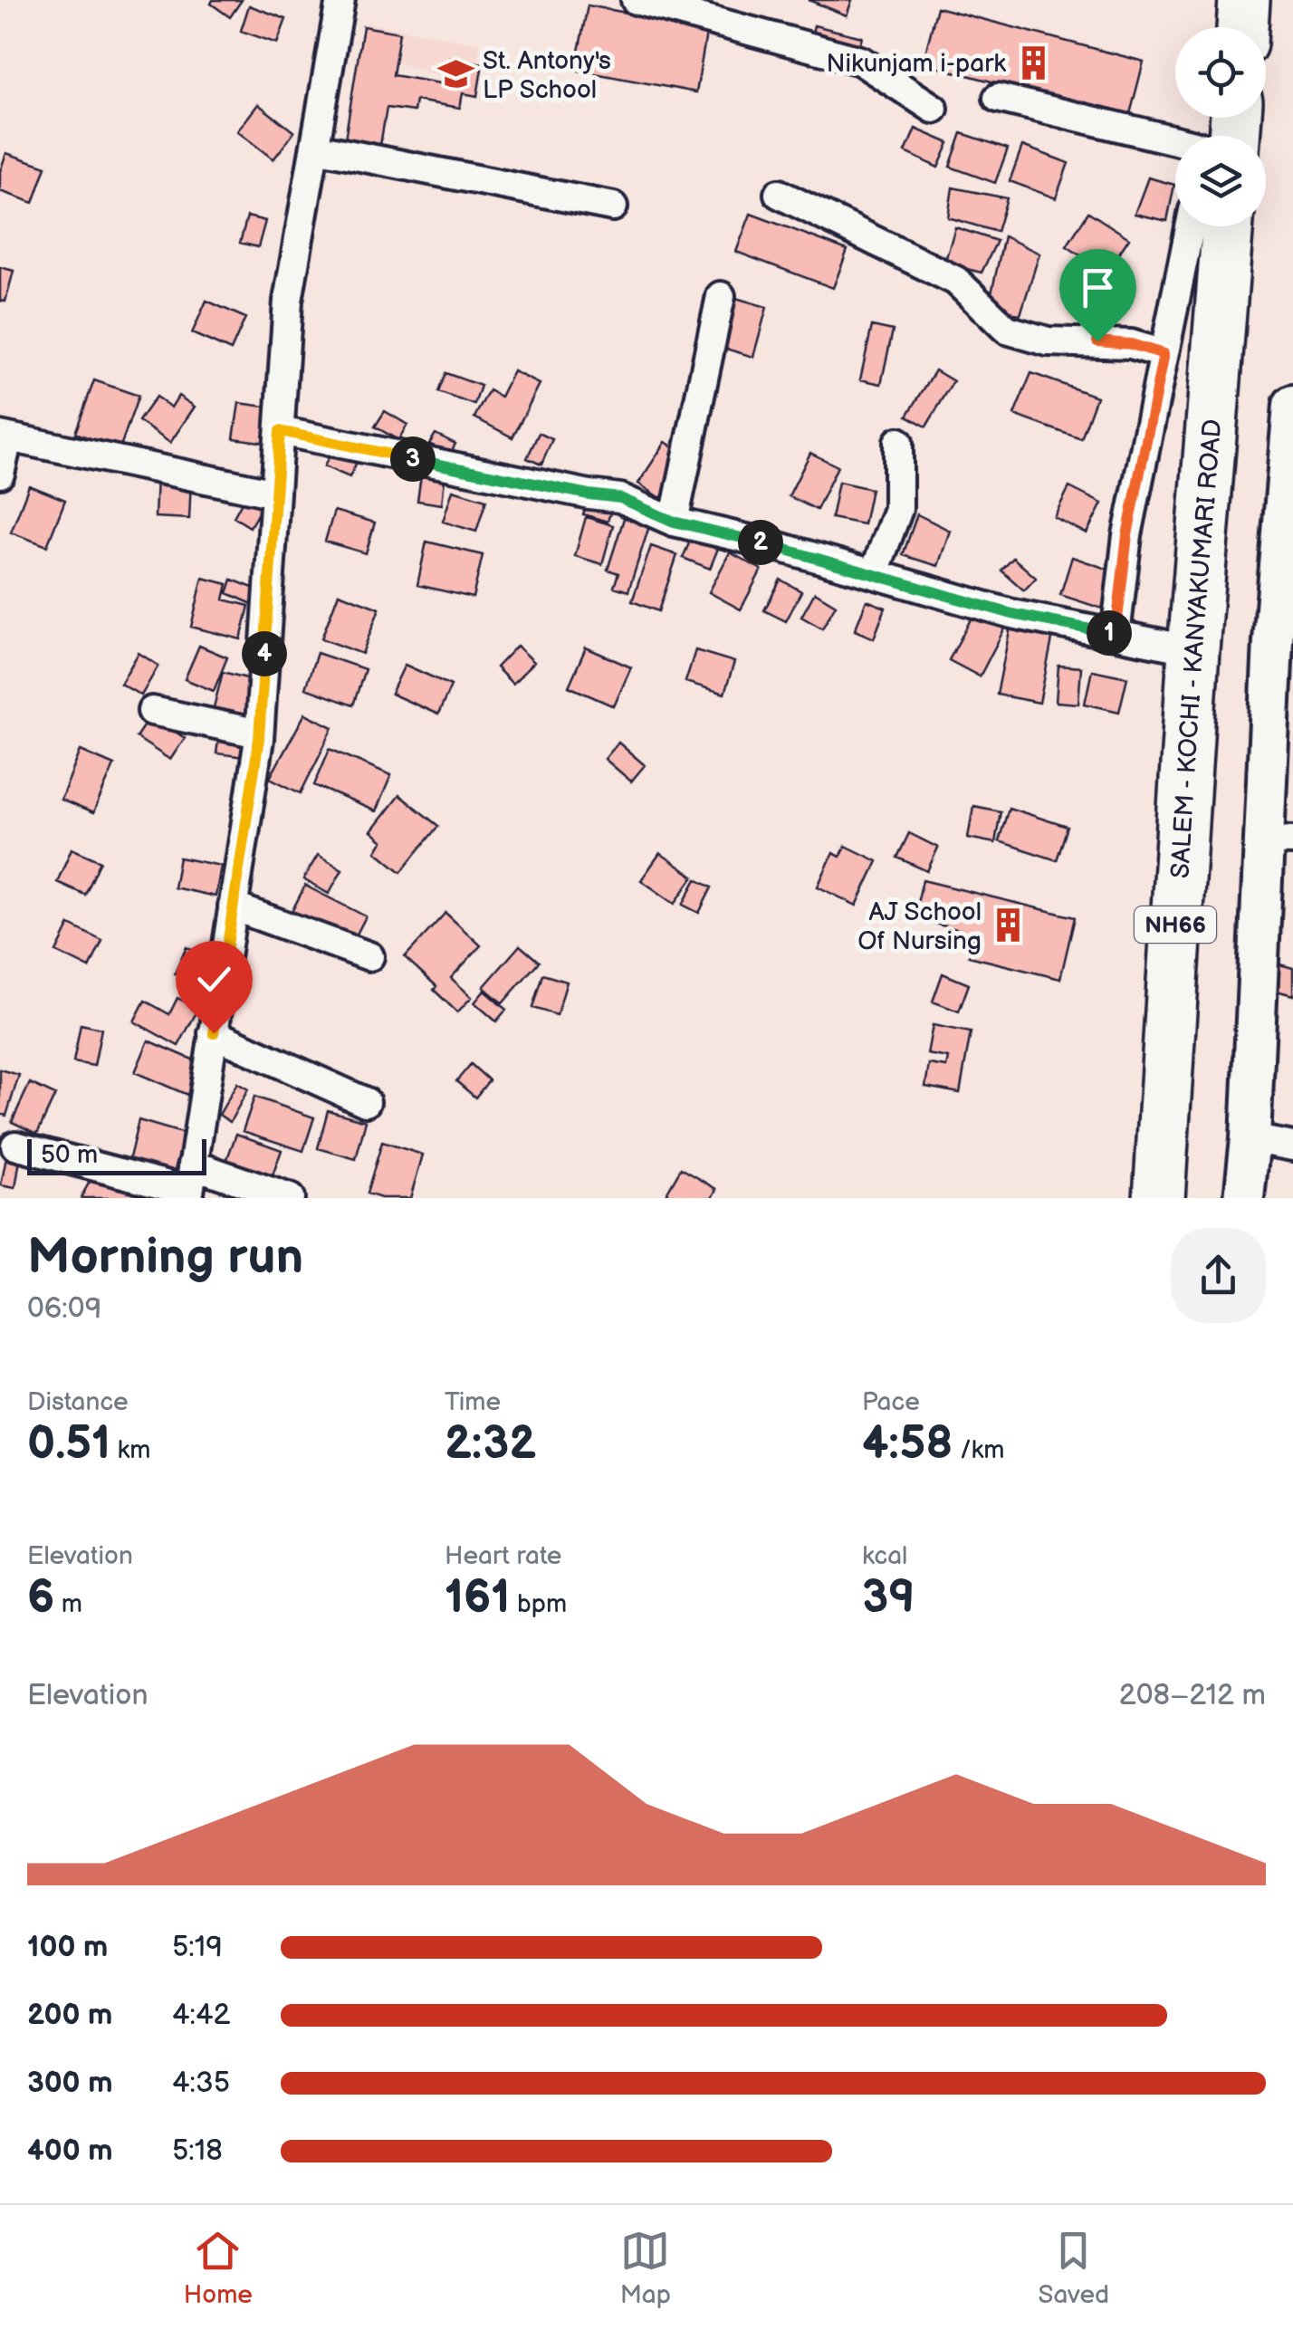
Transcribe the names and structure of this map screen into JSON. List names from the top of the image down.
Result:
{
  "streets": {
    "highway": ["SALEM - KOCHI - KANYAKUMARI ROAD", "NH66"]
  },
  "places": {
    "building": ["Nikunjam i-park", "AJ School Of Nursing"],
    "school or university": ["St. Antony's LP School"]
  },
  "scale_bar": "50 m",
  "page": {
    "pins": [
      "3",
      "2",
      "1",
      "4"
    ],
    "scale": "50 m",
    "heading": ["Morning run", "06:09"],
    "stats": [
      ["Distance", "0.51 km"],
      ["Time", "2:32"],
      ["Pace", "4:58 /km"],
      ["Elevation", "6 m"],
      ["Heart rate", "161 bpm"],
      ["kcal", "39"]
    ],
    "chart": ["Elevation", "208–212 m"],
    "list": [
      {
        "name": "100 m",
        "note": "5:19"
      },
      {
        "name": "200 m",
        "note": "4:42"
      },
      {
        "name": "300 m",
        "note": "4:35"
      },
      {
        "name": "400 m",
        "note": "5:18"
      }
    ],
    "tabs": ["Home", "Map", "Saved"]
  }
}
